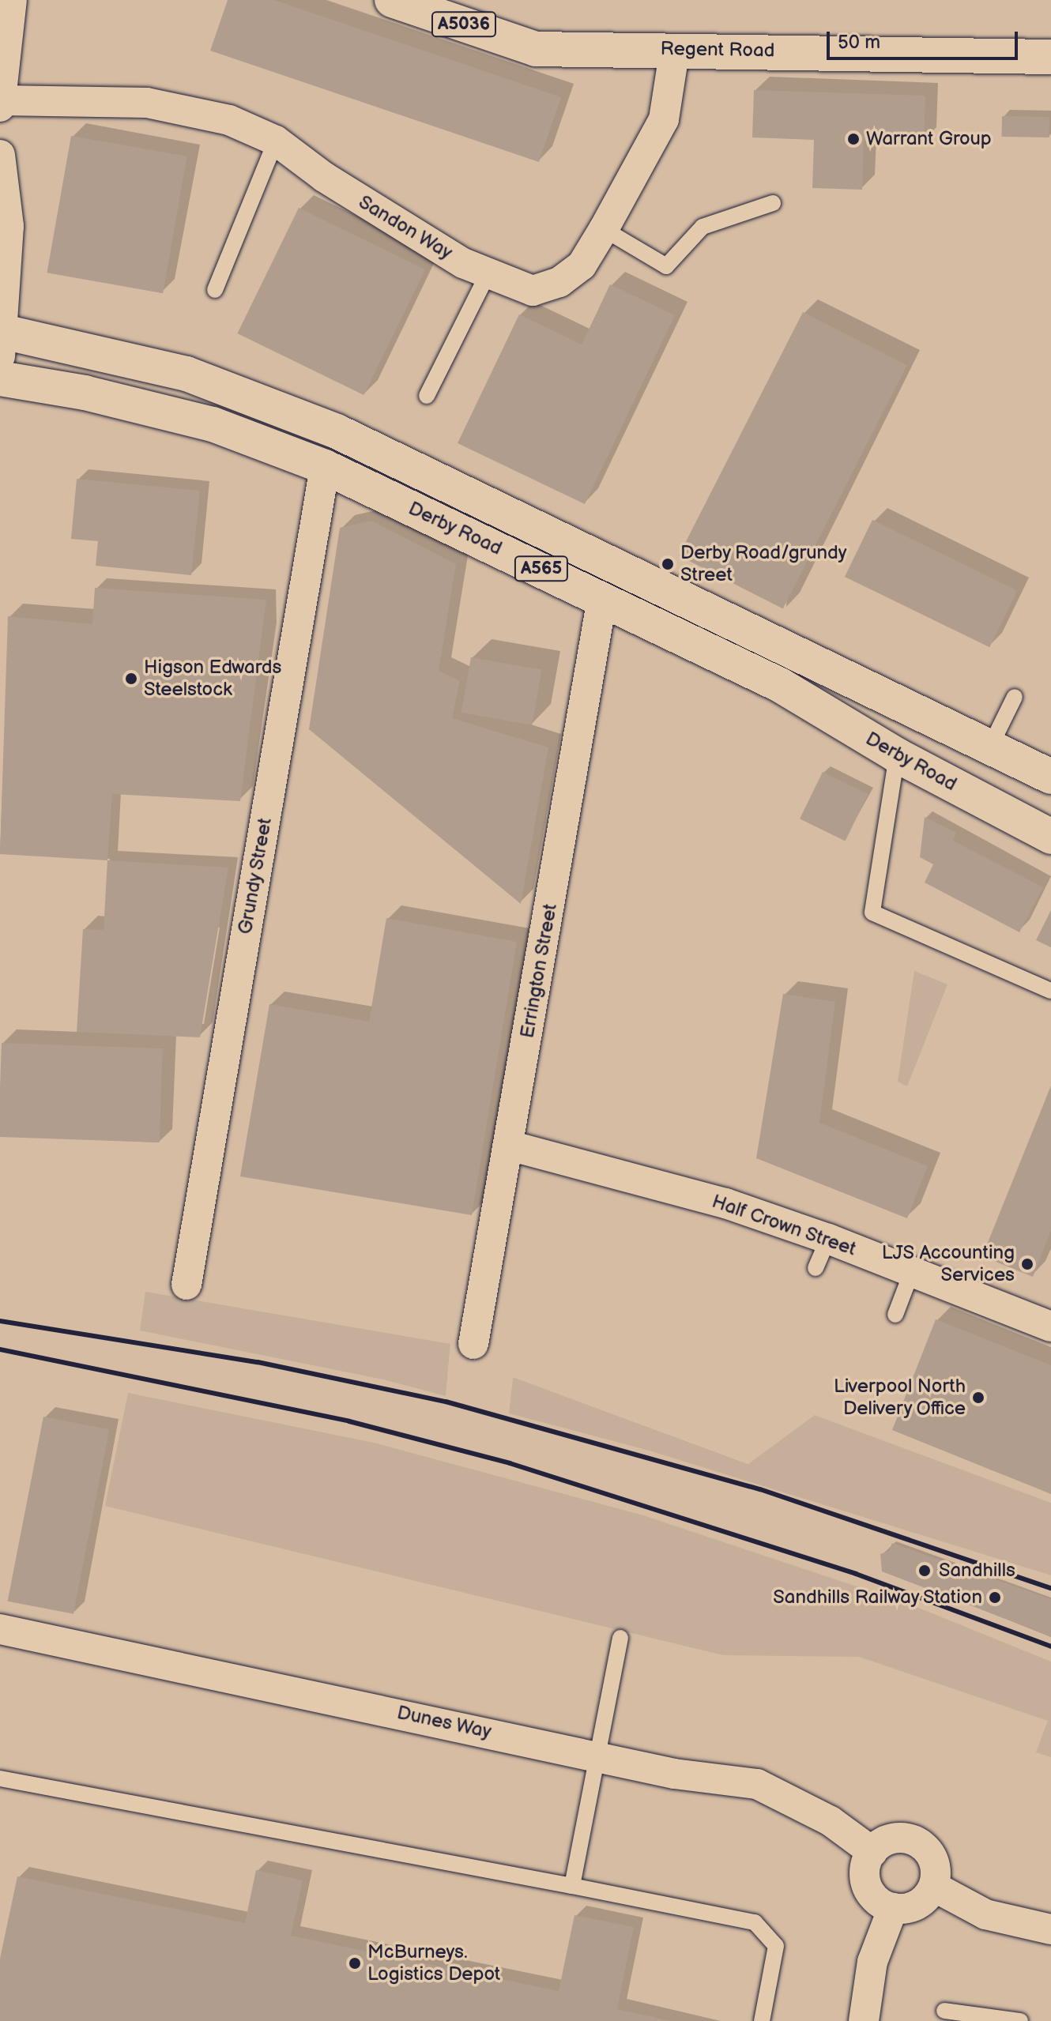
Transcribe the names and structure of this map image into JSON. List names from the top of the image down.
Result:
{
  "streets": {
    "main road": [
      "A5036",
      "Regent Road",
      "Derby Road",
      "A565"
    ],
    "street": [
      "Sandon Way",
      "Grundy Street",
      "Errington Street",
      "Half Crown Street",
      "Dunes Way"
    ]
  },
  "crossings": [
    ["Regent Road", "Sandon Way"],
    ["Derby Road", "Grundy Street"],
    ["Derby Road", "Errington Street"],
    ["Errington Street", "Half Crown Street"]
  ],
  "places": [
    "Warrant Group",
    "Derby Road/grundy Street",
    "Higson Edwards Steelstock",
    "LJS Accounting Services",
    "Liverpool North Delivery Office",
    "Sandhills",
    "Sandhills Railway Station",
    "McBurneys. Logistics Depot"
  ],
  "scale_bar": "50 m"
}
